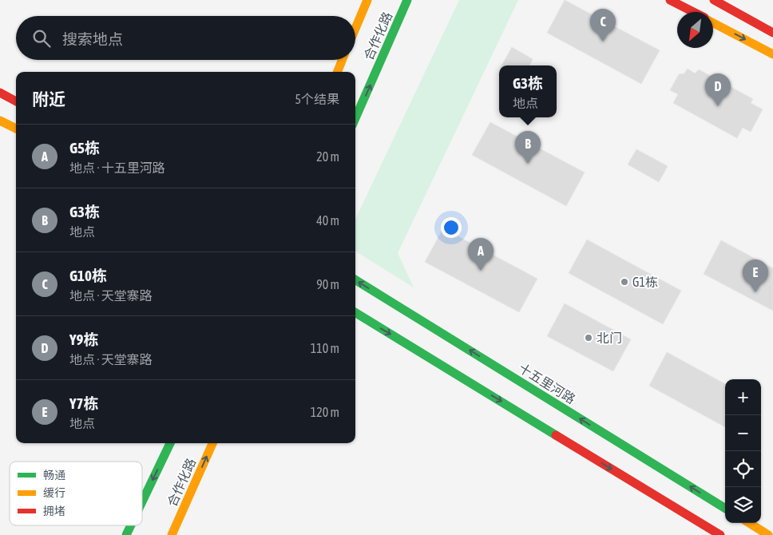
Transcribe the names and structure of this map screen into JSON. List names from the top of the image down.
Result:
{
  "streets": {
    "street": ["合作化路", "十五里河路"]
  },
  "places": ["G1栋", "北门"],
  "legend": ["畅通", "缓行", "拥堵"],
  "north": "bottom left",
  "page": {
    "pins": [
      "C",
      "D",
      "B",
      "A",
      "E"
    ],
    "search": "搜索地点",
    "popup": ["G3栋", "地点"],
    "heading": ["附近", "5个结果"],
    "list": [
      {
        "mark": "A",
        "name": "G5栋",
        "note": "地点 · 十五里河路",
        "value": "20 m"
      },
      {
        "mark": "B",
        "name": "G3栋",
        "note": "地点",
        "value": "40 m"
      },
      {
        "mark": "C",
        "name": "G10栋",
        "note": "地点 · 天堂寨路",
        "value": "90 m"
      },
      {
        "mark": "D",
        "name": "Y9栋",
        "note": "地点 · 天堂寨路",
        "value": "110 m"
      },
      {
        "mark": "E",
        "name": "Y7栋",
        "note": "地点",
        "value": "120 m"
      }
    ],
    "map_buttons": ["+", "−"]
  }
}
